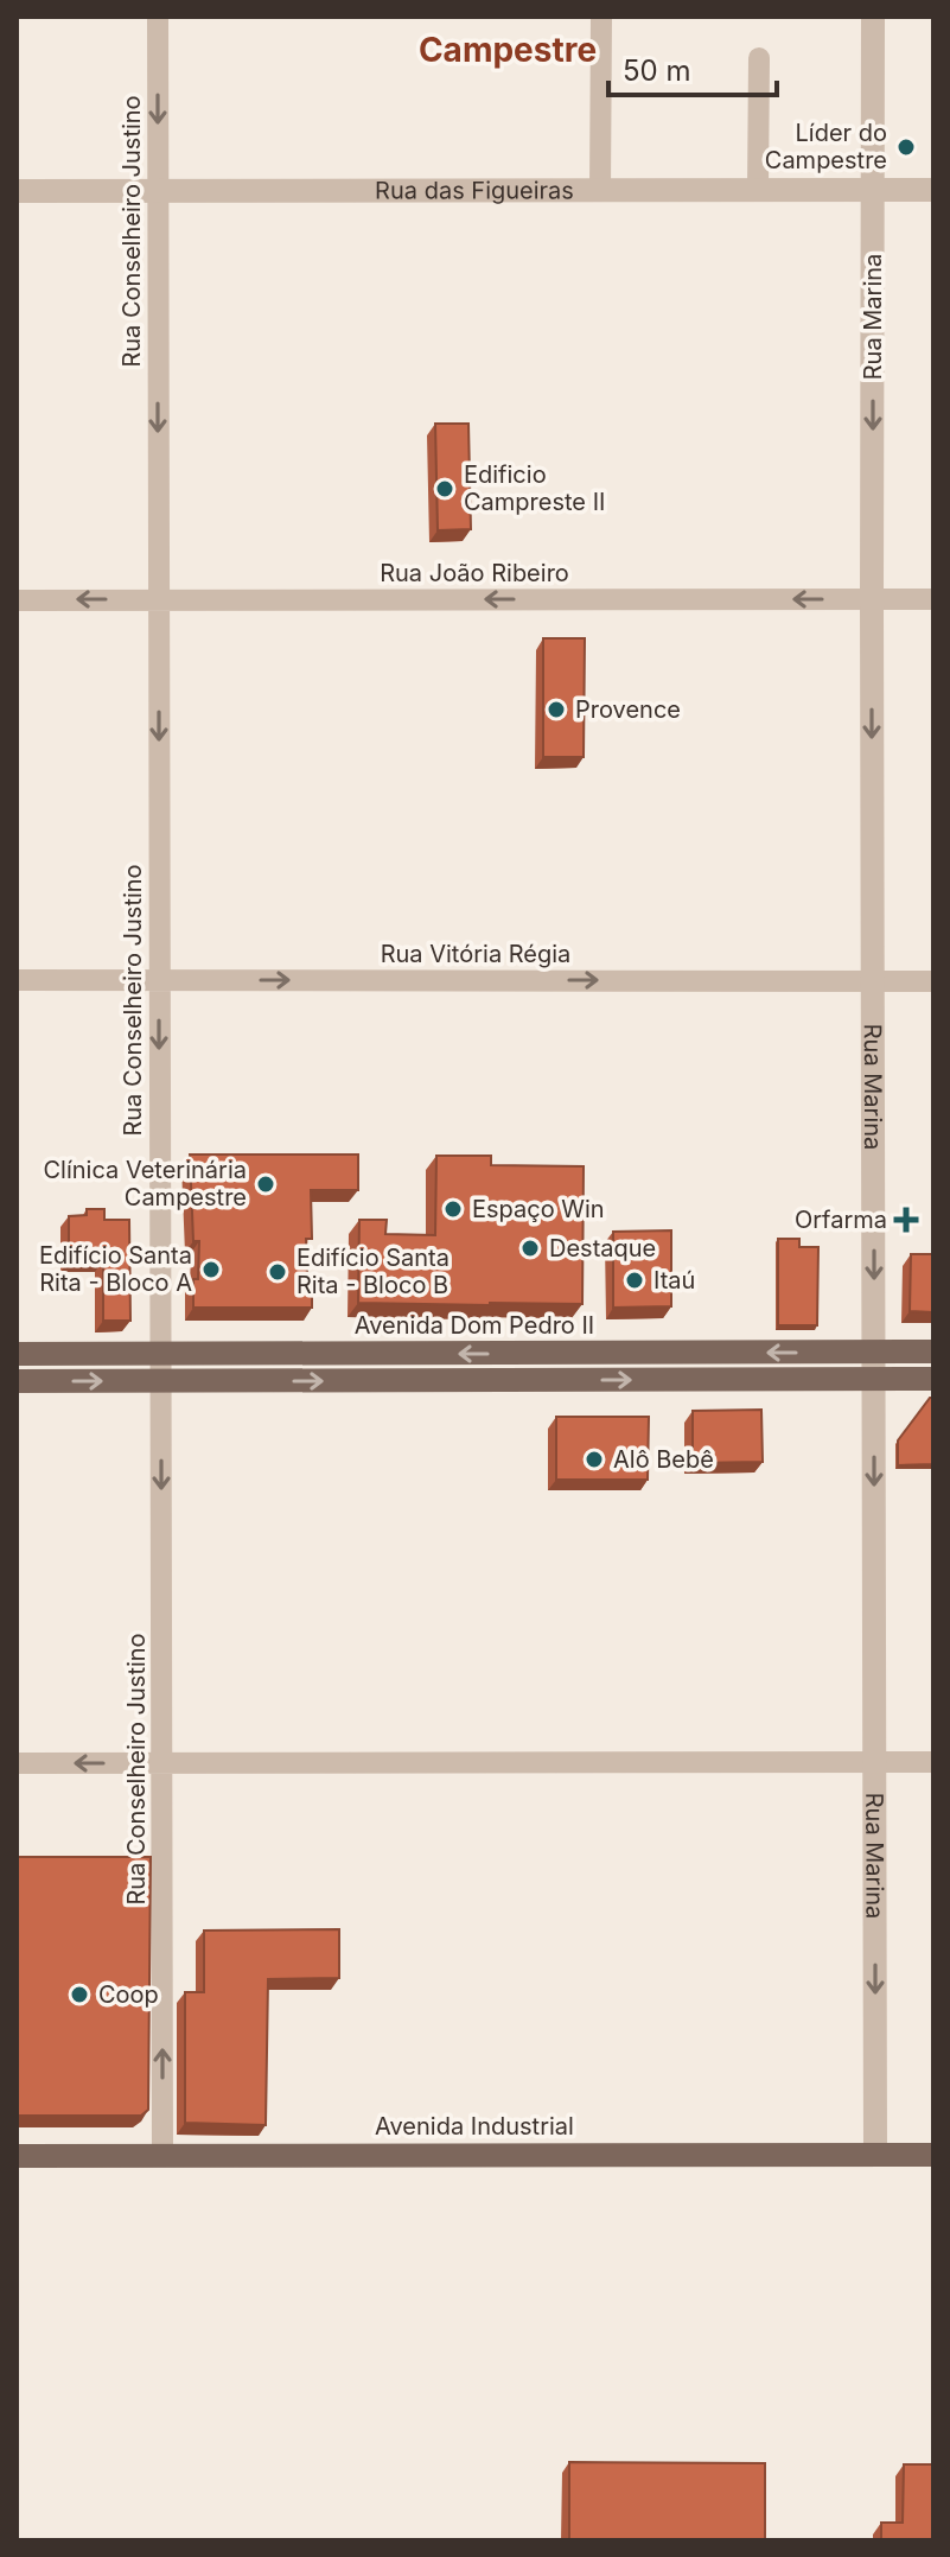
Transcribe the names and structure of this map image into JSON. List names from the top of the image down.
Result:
{
  "streets": {
    "main road": ["Avenida Dom Pedro II", "Avenida Industrial"],
    "street": [
      "Rua das Figueiras",
      "Rua Conselheiro Justino",
      "Rua Marina",
      "Rua João Ribeiro",
      "Rua Vitória Régia"
    ]
  },
  "crossings": [
    ["Rua das Figueiras", "Rua Conselheiro Justino"],
    ["Rua das Figueiras", "Rua Marina"],
    ["Rua Conselheiro Justino", "Rua João Ribeiro"],
    ["Rua Conselheiro Justino", "Rua Vitória Régia"],
    ["Rua Conselheiro Justino", "Avenida Dom Pedro II"],
    ["Rua Conselheiro Justino", "Avenida Industrial"],
    ["Rua Marina", "Rua João Ribeiro"],
    ["Rua Marina", "Rua Vitória Régia"],
    ["Rua Marina", "Avenida Dom Pedro II"],
    ["Rua Marina", "Avenida Industrial"]
  ],
  "one_way": ["Rua Marina", "Rua João Ribeiro", "Rua Vitória Régia"],
  "districts": ["Campestre"],
  "places": {
    "other": [
      "Líder do Campestre",
      "Edificio Campreste II",
      "Provence",
      "Clínica Veterinária Campestre",
      "Espaço Win",
      "Destaque",
      "Edifício Santa Rita - Bloco A",
      "Edifício Santa Rita - Bloco B",
      "Itaú",
      "Alô Bebê",
      "Coop"
    ],
    "health": ["Orfarma"]
  },
  "scale_bar": "50 m"
}
